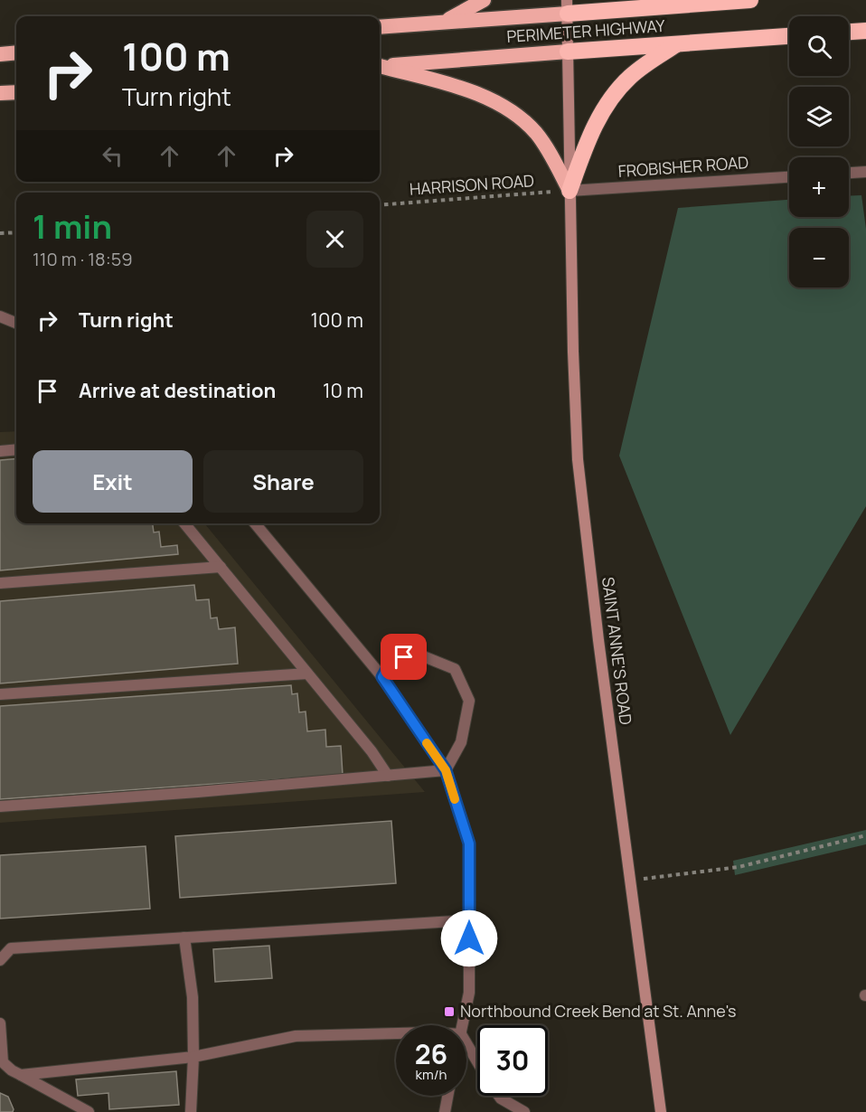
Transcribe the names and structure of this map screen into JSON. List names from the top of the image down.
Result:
{
  "streets": {
    "highway": ["PERIMETER HIGHWAY"],
    "main road": ["SAINT ANNE'S ROAD"],
    "street": ["FROBISHER ROAD"],
    "path": ["HARRISON ROAD"]
  },
  "crossings": [
    ["PERIMETER HIGHWAY", "SAINT ANNE'S ROAD"],
    ["FROBISHER ROAD", "HARRISON ROAD"],
    ["FROBISHER ROAD", "SAINT ANNE'S ROAD"],
    ["HARRISON ROAD", "SAINT ANNE'S ROAD"]
  ],
  "places": {
    "transit": ["Northbound Creek Bend at St. Anne's"]
  },
  "page": {
    "map_buttons": ["+", "−"],
    "turn": ["100 m", "Turn right"],
    "heading": ["1 min", "110 m · 18:59"],
    "list": [
      {
        "name": "Turn right",
        "value": "100 m"
      },
      {
        "name": "Arrive at destination",
        "value": "10 m"
      }
    ],
    "buttons": ["Exit", "Share"],
    "speed": "26 km/h",
    "limit": "30"
  }
}
